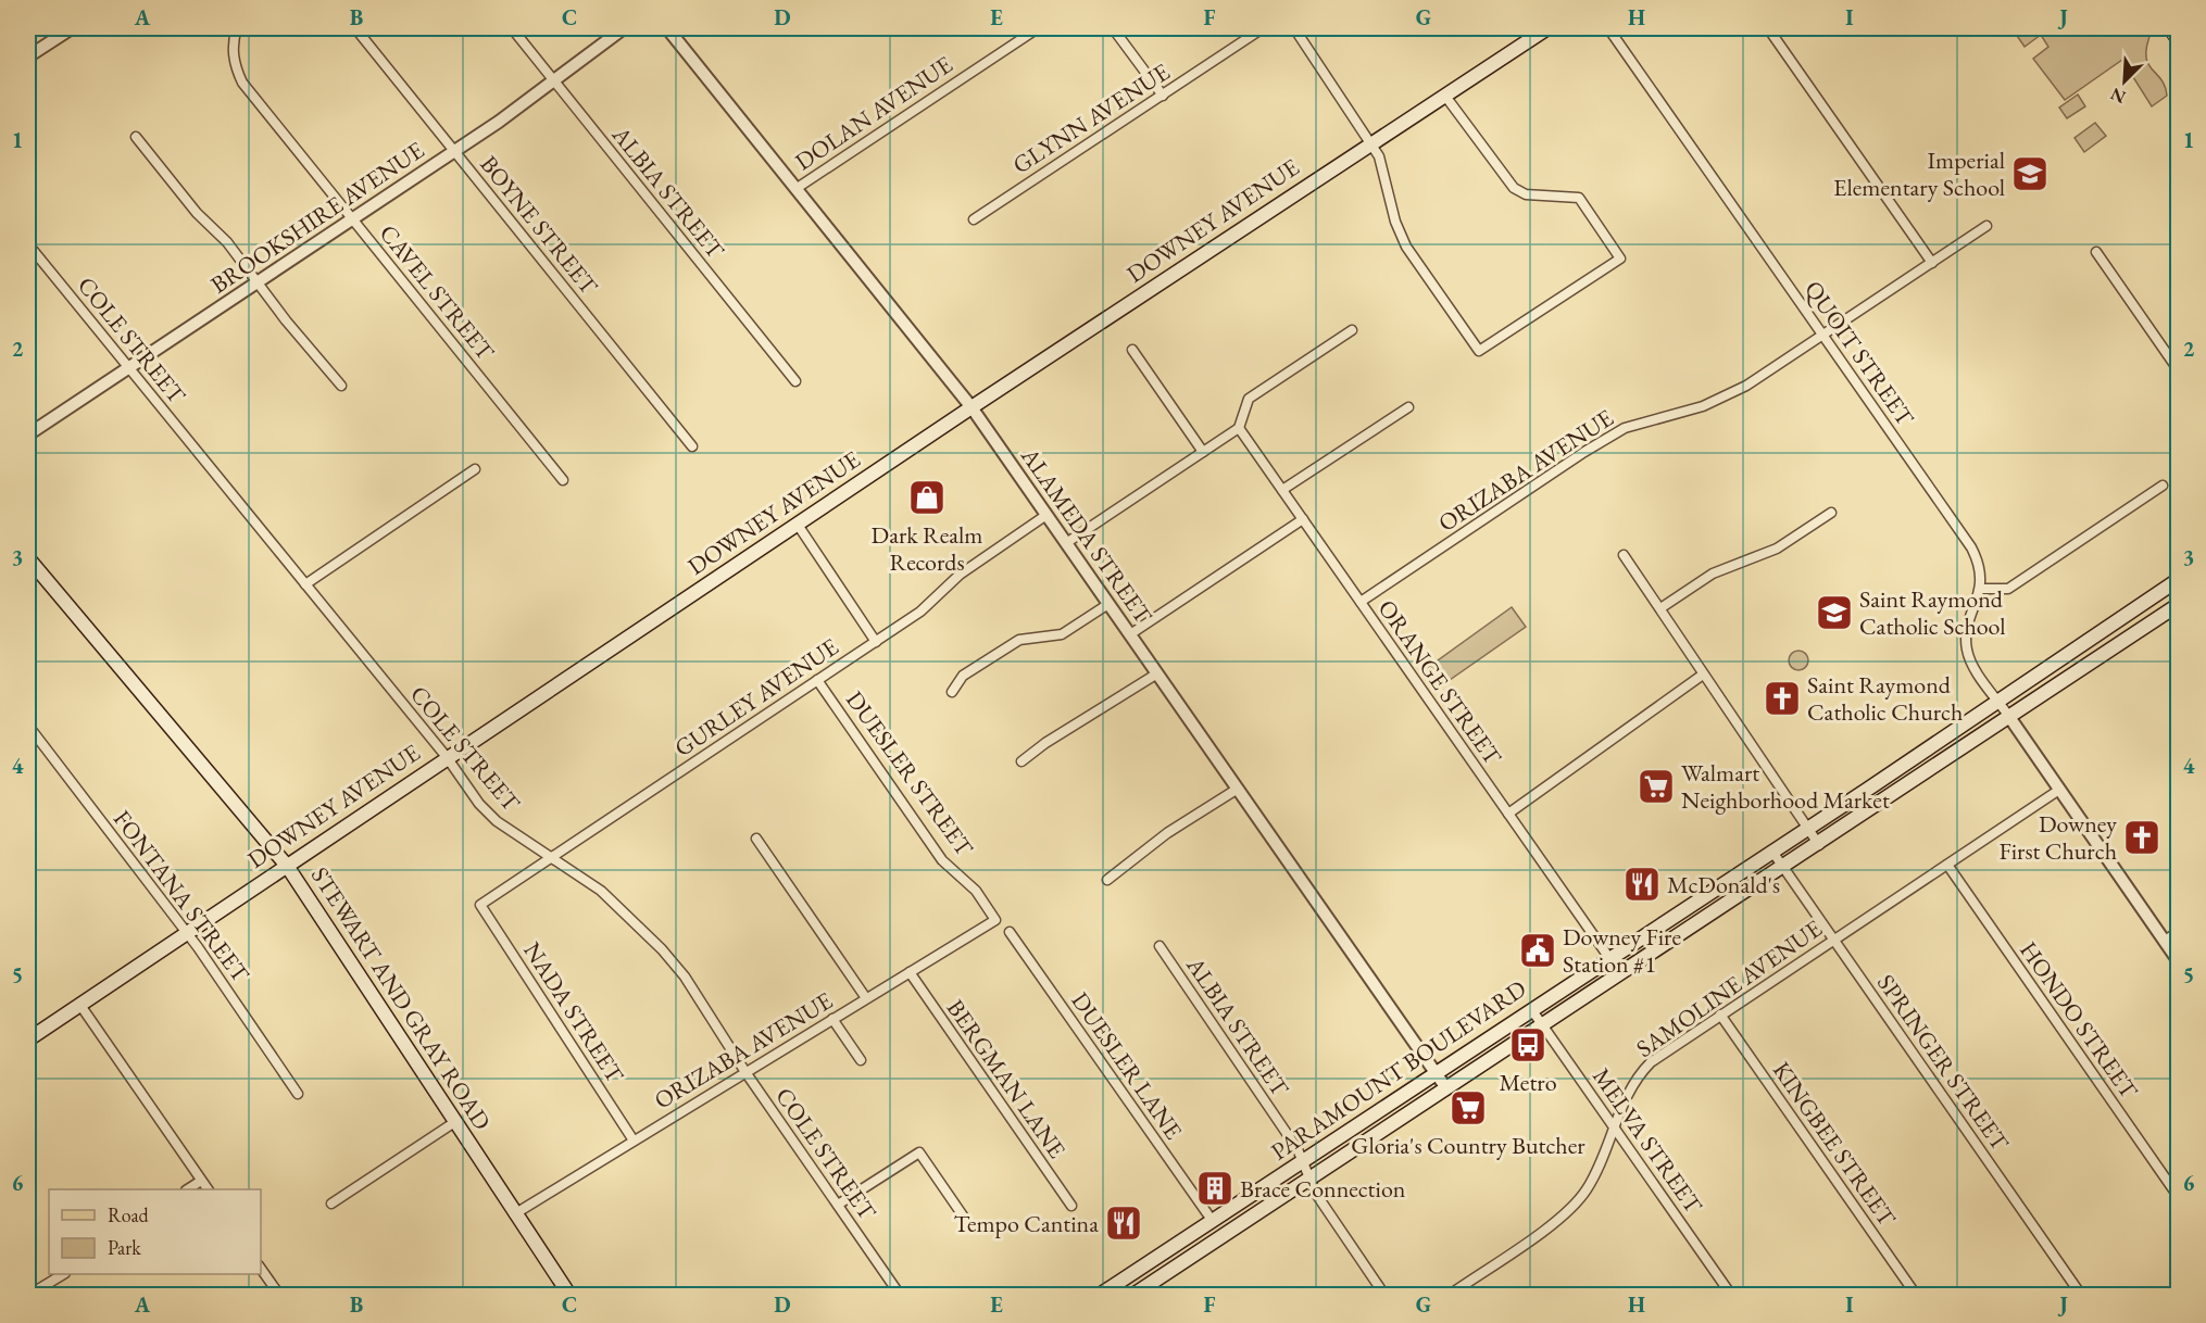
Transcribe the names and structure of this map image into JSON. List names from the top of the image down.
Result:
{
  "streets": {
    "main road": ["DOWNEY AVENUE", "STEWART AND GRAY ROAD", "PARAMOUNT BOULEVARD"],
    "street": [
      "DOLAN AVENUE",
      "GLYNN AVENUE",
      "ALBIA STREET",
      "BROOKSHIRE AVENUE",
      "BOYNE STREET",
      "CAVEL STREET",
      "COLE STREET",
      "QUOIT STREET",
      "ORIZABA AVENUE",
      "ALAMEDA STREET",
      "ORANGE STREET",
      "GURLEY AVENUE",
      "DUESLER STREET",
      "FONTANA STREET",
      "SAMOLINE AVENUE",
      "NADA STREET",
      "HONDO STREET",
      "SPRINGER STREET",
      "DUESLER LANE",
      "BERGMAN LANE",
      "MELVA STREET",
      "KINGBEE STREET"
    ]
  },
  "crossings": [
    ["DOLAN AVENUE", "ALAMEDA STREET"],
    ["ALBIA STREET", "BROOKSHIRE AVENUE"],
    ["ALBIA STREET", "PARAMOUNT BOULEVARD"],
    ["BROOKSHIRE AVENUE", "BOYNE STREET"],
    ["BROOKSHIRE AVENUE", "CAVEL STREET"],
    ["BROOKSHIRE AVENUE", "COLE STREET"],
    ["DOWNEY AVENUE", "COLE STREET"],
    ["DOWNEY AVENUE", "ALAMEDA STREET"],
    ["DOWNEY AVENUE", "FONTANA STREET"],
    ["DOWNEY AVENUE", "STEWART AND GRAY ROAD"],
    ["COLE STREET", "ORIZABA AVENUE"],
    ["COLE STREET", "GURLEY AVENUE"],
    ["QUOIT STREET", "ORIZABA AVENUE"],
    ["QUOIT STREET", "PARAMOUNT BOULEVARD"],
    ["ORIZABA AVENUE", "ORANGE STREET"],
    ["ORIZABA AVENUE", "DUESLER STREET"],
    ["ORIZABA AVENUE", "STEWART AND GRAY ROAD"],
    ["ORIZABA AVENUE", "NADA STREET"],
    ["ORIZABA AVENUE", "BERGMAN LANE"],
    ["ALAMEDA STREET", "GURLEY AVENUE"],
    ["ALAMEDA STREET", "PARAMOUNT BOULEVARD"],
    ["ORANGE STREET", "PARAMOUNT BOULEVARD"],
    ["GURLEY AVENUE", "DUESLER STREET"],
    ["GURLEY AVENUE", "NADA STREET"],
    ["SAMOLINE AVENUE", "HONDO STREET"],
    ["SAMOLINE AVENUE", "SPRINGER STREET"],
    ["SAMOLINE AVENUE", "MELVA STREET"],
    ["SAMOLINE AVENUE", "KINGBEE STREET"],
    ["SPRINGER STREET", "PARAMOUNT BOULEVARD"],
    ["DUESLER LANE", "PARAMOUNT BOULEVARD"],
    ["PARAMOUNT BOULEVARD", "MELVA STREET"]
  ],
  "places": {
    "school or university": ["Imperial Elementary School", "Saint Raymond Catholic School"],
    "shop": ["Dark Realm Records"],
    "church": ["Saint Raymond Catholic Church", "Downey First Church"],
    "supermarket": ["Walmart Neighborhood Market", "Gloria's Country Butcher"],
    "restaurant": ["McDonald's", "Tempo Cantina"],
    "public building": ["Downey Fire Station #1"],
    "bus stop": ["Metro"],
    "building": ["Brace Connection"]
  },
  "legend": ["Road", "Park"],
  "north": "bottom left",
  "grid": {
    "columns": [
      "A",
      "B",
      "C",
      "D",
      "E",
      "F",
      "G",
      "H",
      "I",
      "J"
    ],
    "rows": [
      "1",
      "2",
      "3",
      "4",
      "5",
      "6"
    ]
  }
}
